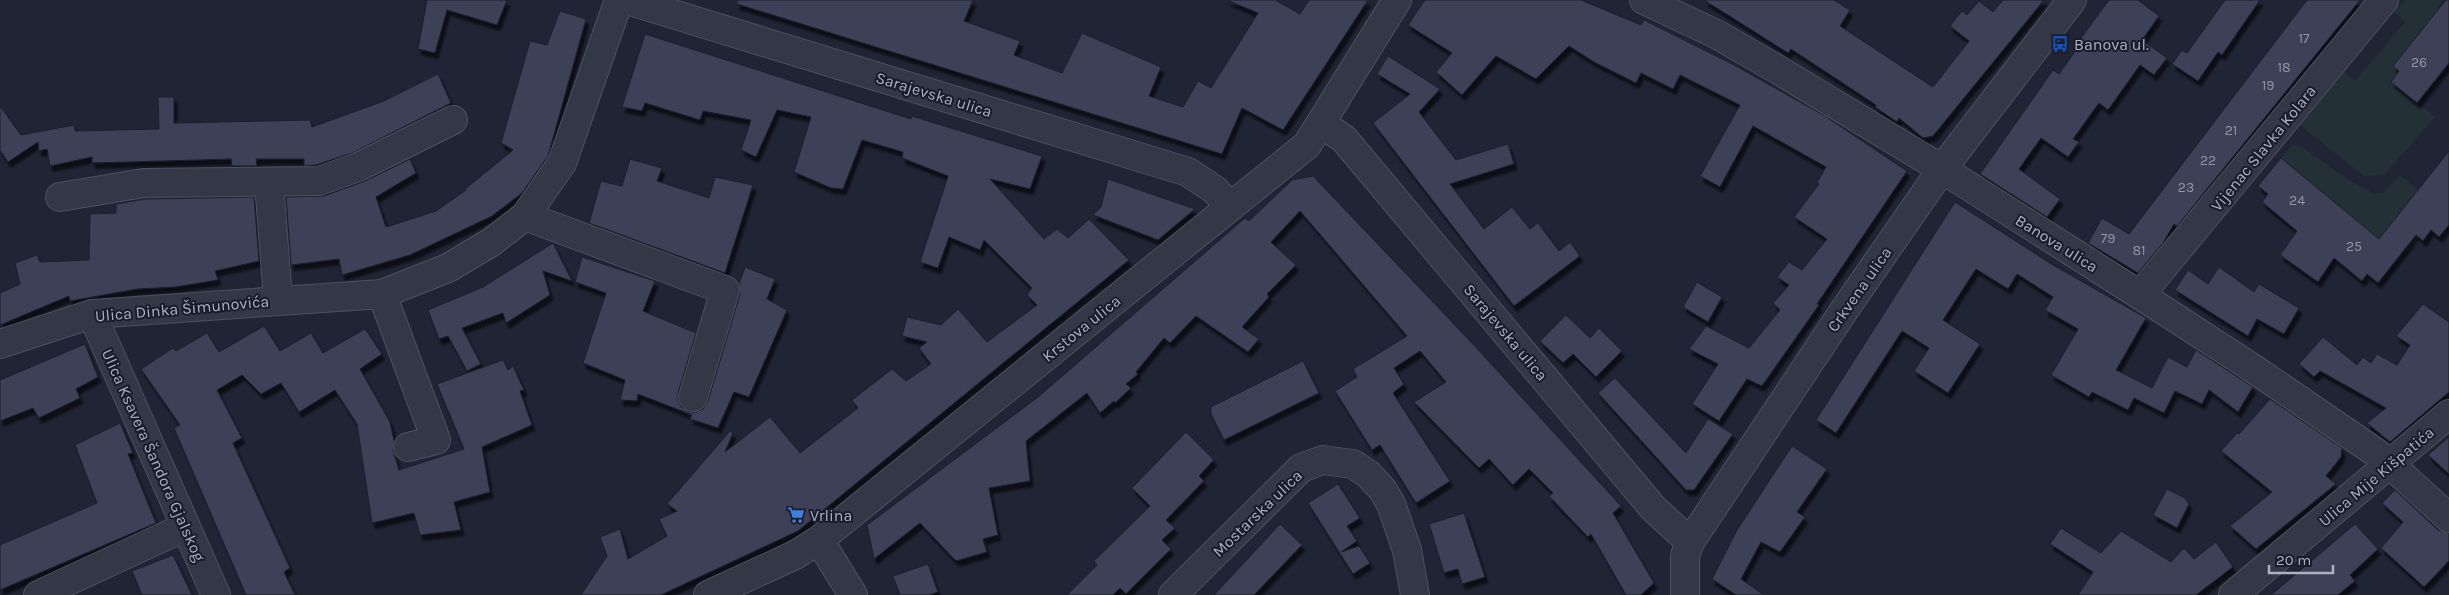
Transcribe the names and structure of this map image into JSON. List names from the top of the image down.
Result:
{
  "streets": {
    "street": [
      "Sarajevska ulica",
      "Vijenac Slavka Kolara",
      "Banova ulica",
      "Crkvena ulica",
      "Ulica Dinka Šimunovića",
      "Krstova ulica",
      "Ulica Ksavera Šandora Gjalskog",
      "Ulica Mije Kišpatića",
      "Mostarska ulica"
    ]
  },
  "crossings": [
    ["Sarajevska ulica", "Crkvena ulica"],
    ["Sarajevska ulica", "Krstova ulica"],
    ["Vijenac Slavka Kolara", "Banova ulica"],
    ["Banova ulica", "Crkvena ulica"],
    ["Banova ulica", "Ulica Mije Kišpatića"],
    ["Ulica Dinka Šimunovića", "Ulica Ksavera Šandora Gjalskog"]
  ],
  "places": {
    "bus stop": ["Banova ul."],
    "supermarket": ["Vrlina"]
  },
  "house_numbers": [
    "17",
    "26",
    "18",
    "19",
    "21",
    "22",
    "23",
    "24",
    "79",
    "25",
    "81"
  ],
  "scale_bar": "20 m"
}
